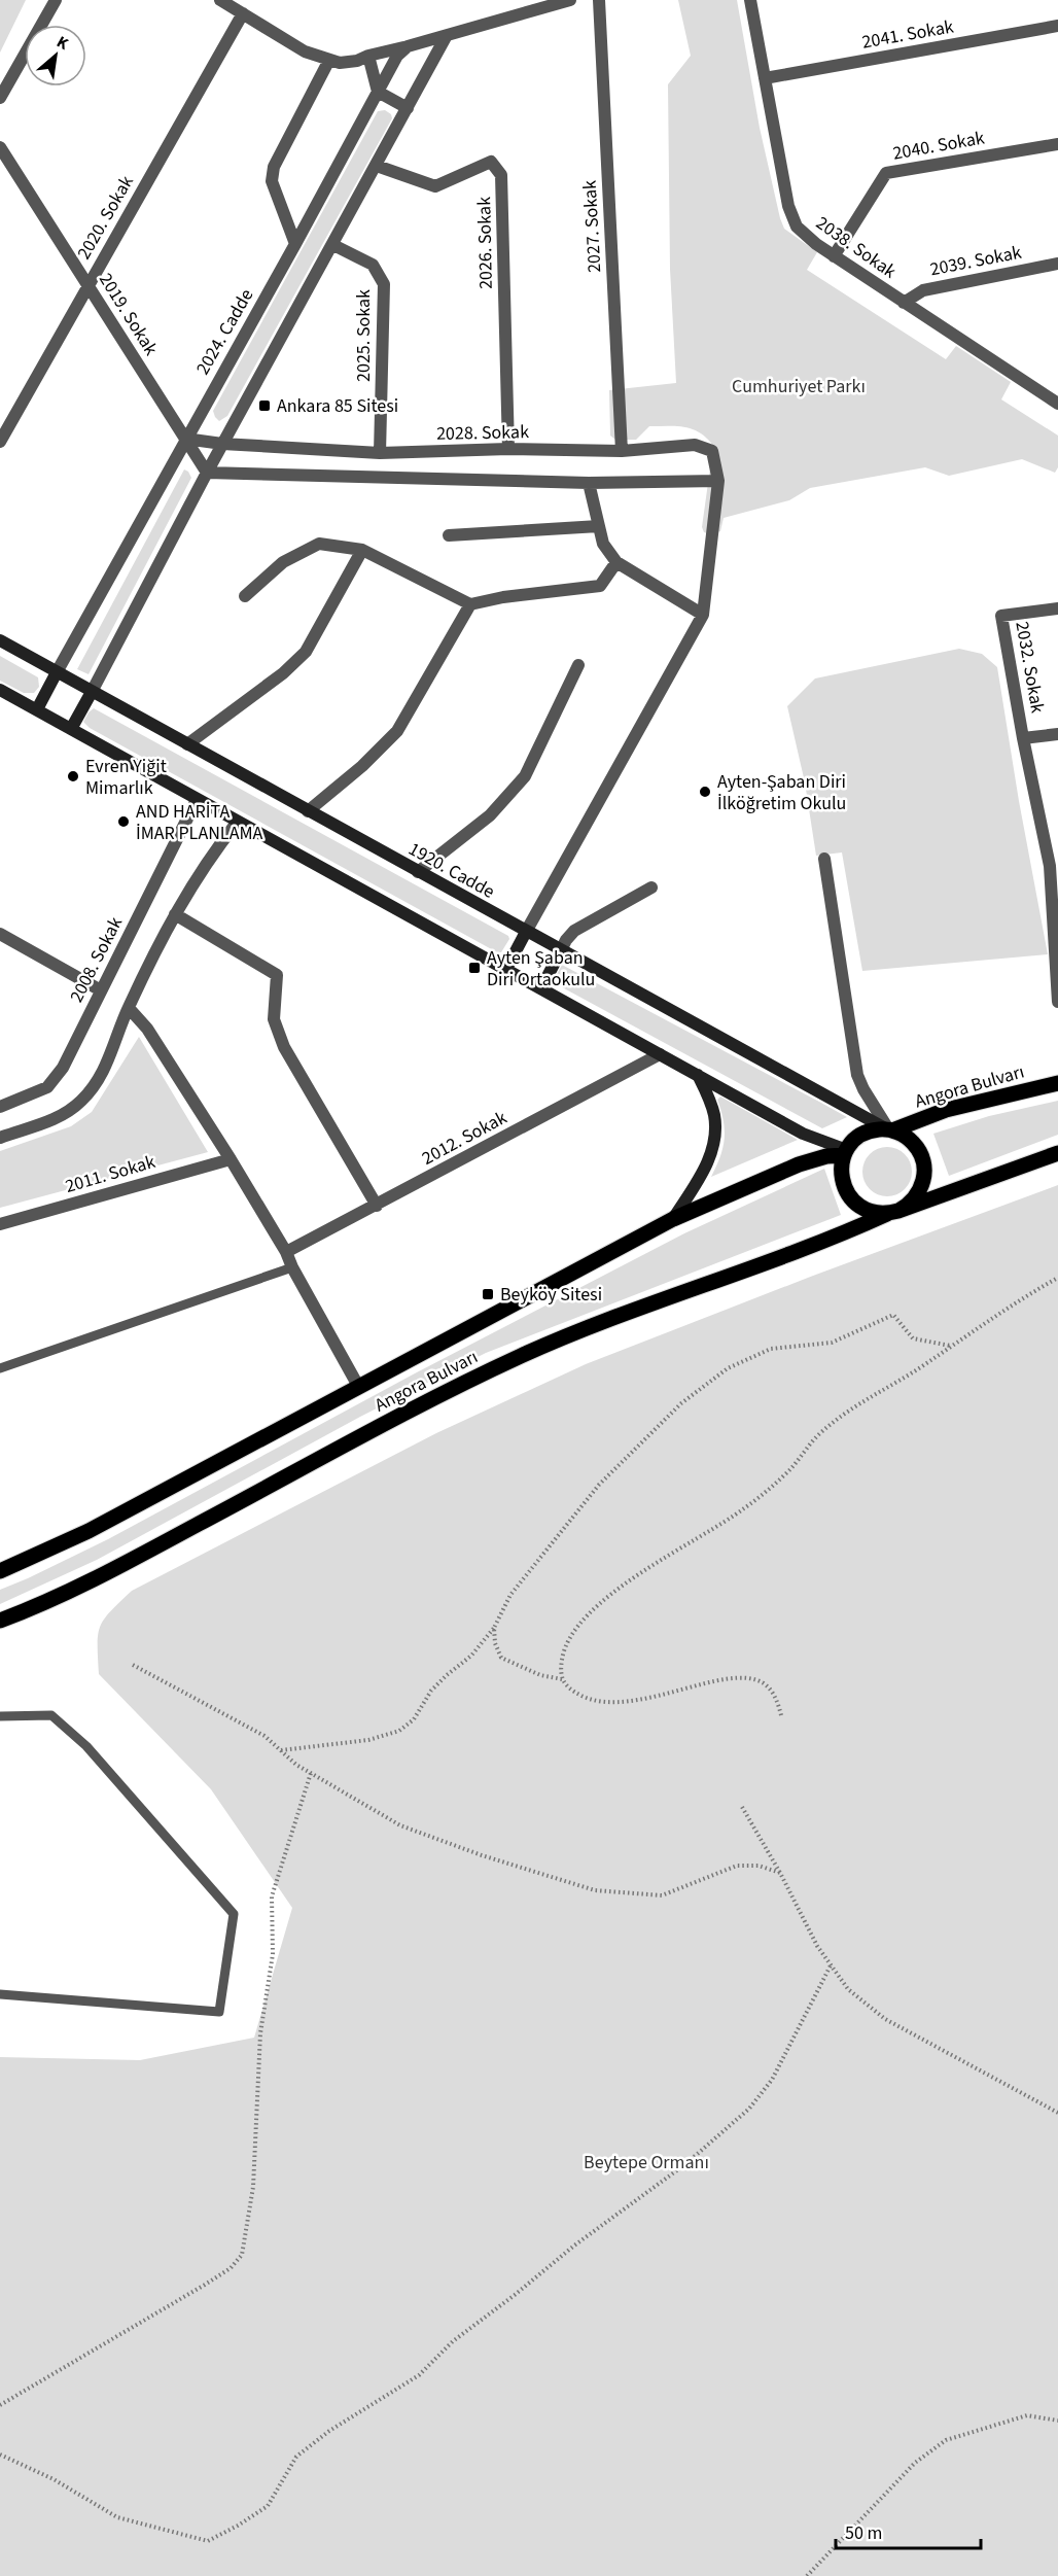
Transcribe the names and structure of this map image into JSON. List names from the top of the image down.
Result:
{
  "streets": {
    "main road": ["1920. Cadde", "Angora Bulvarı"],
    "street": [
      "2041. Sokak",
      "2040. Sokak",
      "2020. Sokak",
      "2027. Sokak",
      "2026. Sokak",
      "2038. Sokak",
      "2039. Sokak",
      "2019. Sokak",
      "2024. Cadde",
      "2025. Sokak",
      "2028. Sokak",
      "2032. Sokak",
      "2008. Sokak",
      "2012. Sokak",
      "2011. Sokak"
    ]
  },
  "crossings": [
    ["2041. Sokak", "2038. Sokak"],
    ["2040. Sokak", "2038. Sokak"],
    ["2020. Sokak", "2019. Sokak"],
    ["2027. Sokak", "2028. Sokak"],
    ["2026. Sokak", "2028. Sokak"],
    ["2038. Sokak", "2039. Sokak"],
    ["2019. Sokak", "2024. Cadde"],
    ["2019. Sokak", "2028. Sokak"],
    ["2024. Cadde", "2028. Sokak"],
    ["2024. Cadde", "1920. Cadde"],
    ["2025. Sokak", "2028. Sokak"],
    ["1920. Cadde", "Angora Bulvarı"]
  ],
  "parks": ["Cumhuriyet Parkı", "Beytepe Ormanı"],
  "places": {
    "transit": ["Ankara 85 Sitesi", "Ayten Şaban Diri Ortaokulu", "Beyköy Sitesi"],
    "other": ["Evren Yiğit Mimarlık", "Ayten-Şaban Diri İlköğretim Okulu", "AND HARİTA İMAR PLANLAMA"]
  },
  "scale_bar": "50 m",
  "north": "top right"
}
